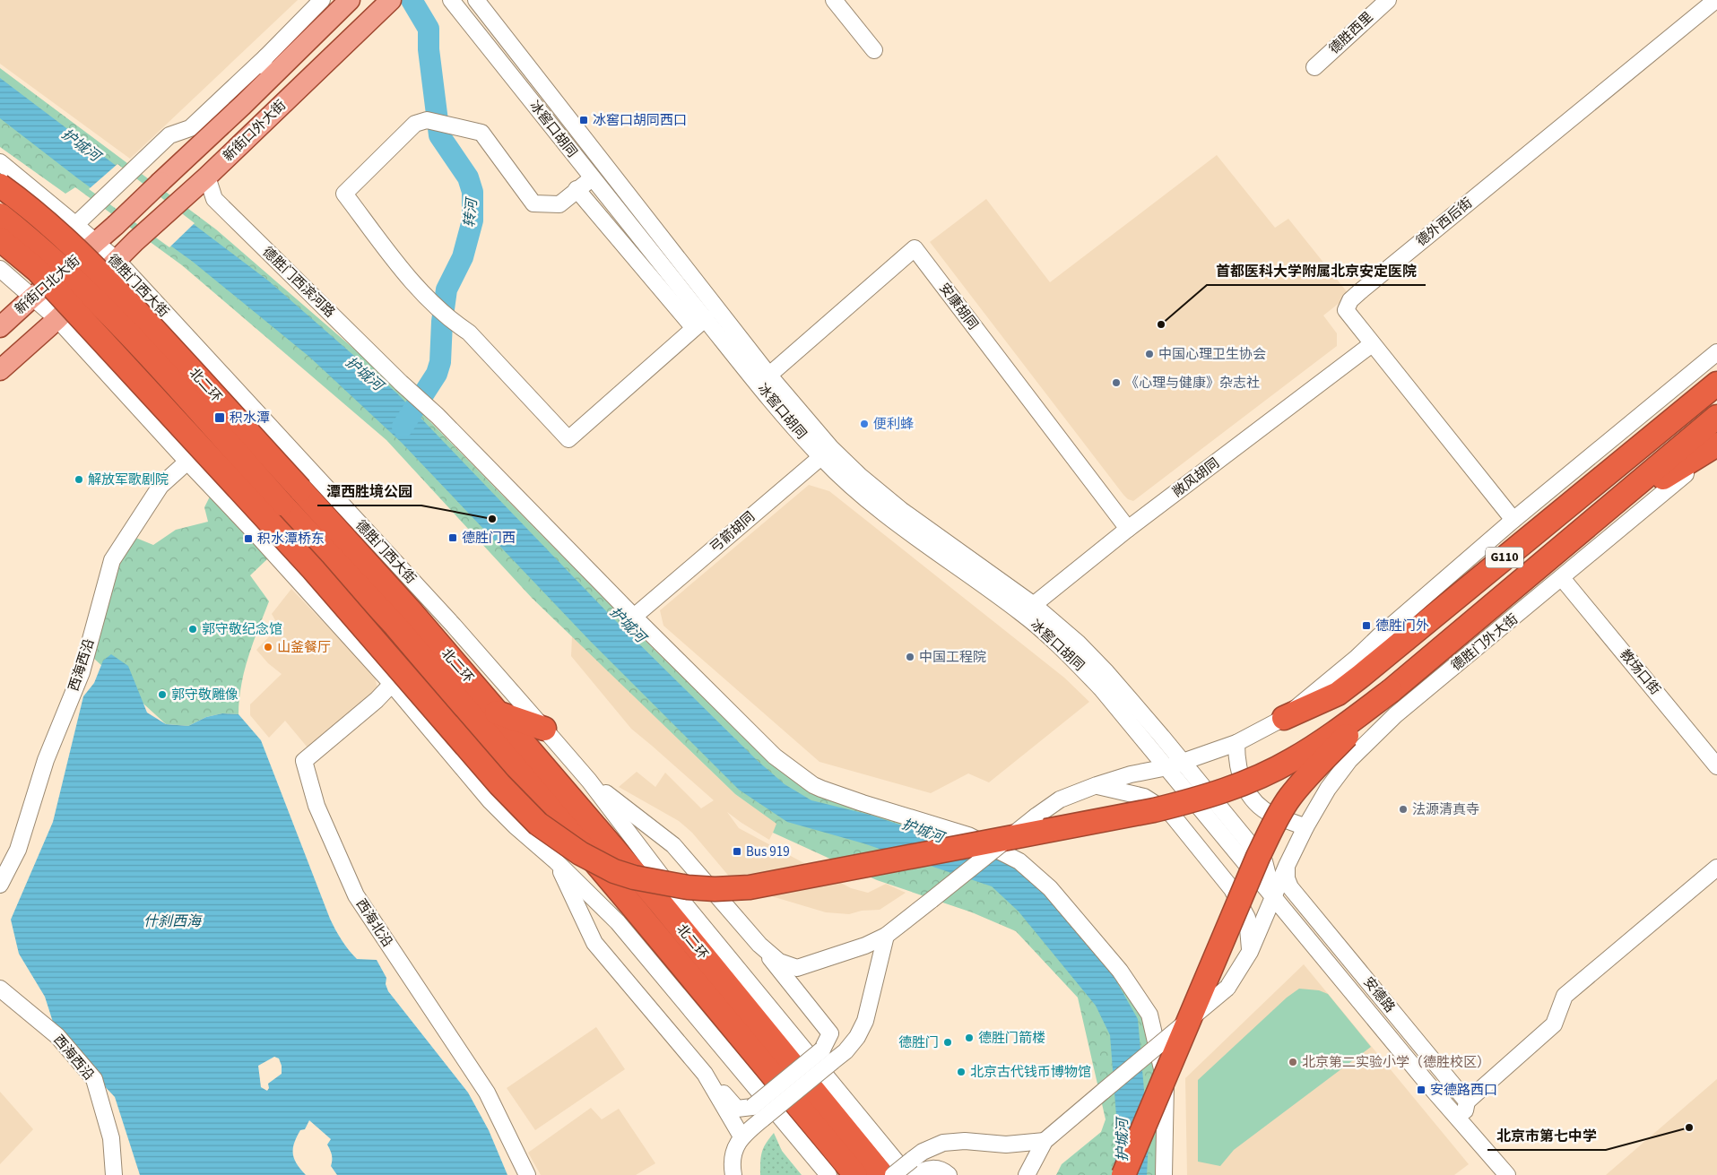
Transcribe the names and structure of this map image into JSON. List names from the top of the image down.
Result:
{
  "streets": {
    "highway": ["北二环", "G110", "德胜门外大街"],
    "main road": ["新街口外大街", "新街口北大街"],
    "street": [
      "德胜西里",
      "冰窖口胡同",
      "德外西后街",
      "德胜门西滨河路",
      "德胜门西大街",
      "安康胡同",
      "敞风胡同",
      "弓箭胡同",
      "西海西沿",
      "教场口街",
      "西海北沿",
      "安德路"
    ]
  },
  "crossings": [
    ["冰窖口胡同", "安康胡同"],
    ["冰窖口胡同", "敞风胡同"],
    ["冰窖口胡同", "弓箭胡同"],
    ["冰窖口胡同", "德胜门外大街"],
    ["冰窖口胡同", "安德路"],
    ["新街口外大街", "德胜门西滨河路"],
    ["新街口外大街", "新街口北大街"],
    ["新街口外大街", "德胜门西大街"],
    ["德外西后街", "敞风胡同"],
    ["德胜门西滨河路", "弓箭胡同"],
    ["新街口北大街", "德胜门西大街"],
    ["安康胡同", "敞风胡同"],
    ["德胜门外大街", "教场口街"],
    ["德胜门外大街", "安德路"]
  ],
  "water": ["护城河", "转河", "什刹西海"],
  "places": {
    "transit": [
      "冰窖口胡同西口",
      "积水潭",
      "德胜门西",
      "积水潭桥东",
      "德胜门外",
      "Bus 919",
      "安德路西口"
    ],
    "other": [
      "首都医科大学附属北京安定医院",
      "中国心理卫生协会",
      "《心理与健康》杂志社",
      "便利蜂",
      "解放军歌剧院",
      "潭西胜境公园",
      "郭守敬纪念馆",
      "山釜餐厅",
      "中国工程院",
      "郭守敬雕像",
      "法源清真寺",
      "德胜门箭楼",
      "德胜门",
      "北京第二实验小学（德胜校区）",
      "北京古代钱币博物馆",
      "北京市第七中学"
    ]
  }
}
